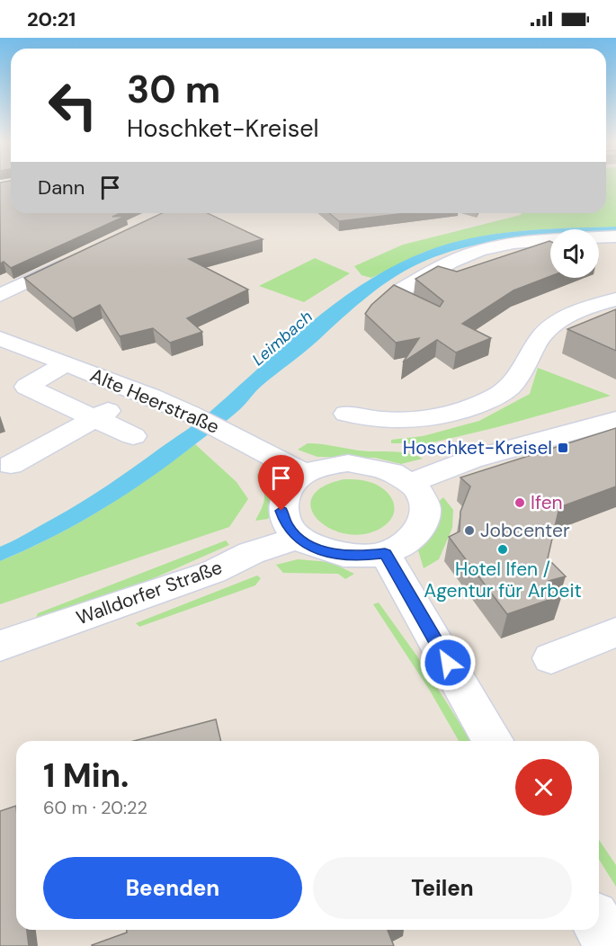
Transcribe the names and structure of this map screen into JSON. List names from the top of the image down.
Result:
{
  "streets": {
    "street": ["Alte Heerstraße", "Walldorfer Straße"]
  },
  "crossings": [
    ["Alte Heerstraße", "Walldorfer Straße"]
  ],
  "water": ["Leimbach"],
  "places": {
    "transit": ["Hoschket-Kreisel"],
    "other": ["Ifen", "Jobcenter", "Hotel Ifen / Agentur für Arbeit"]
  },
  "page": {
    "status": "20:21",
    "turn": ["30 m", "Hoschket-Kreisel"],
    "then": "Dann",
    "heading": ["1 Min.", "60 m · 20:22"],
    "buttons": ["Beenden", "Teilen"]
  }
}
